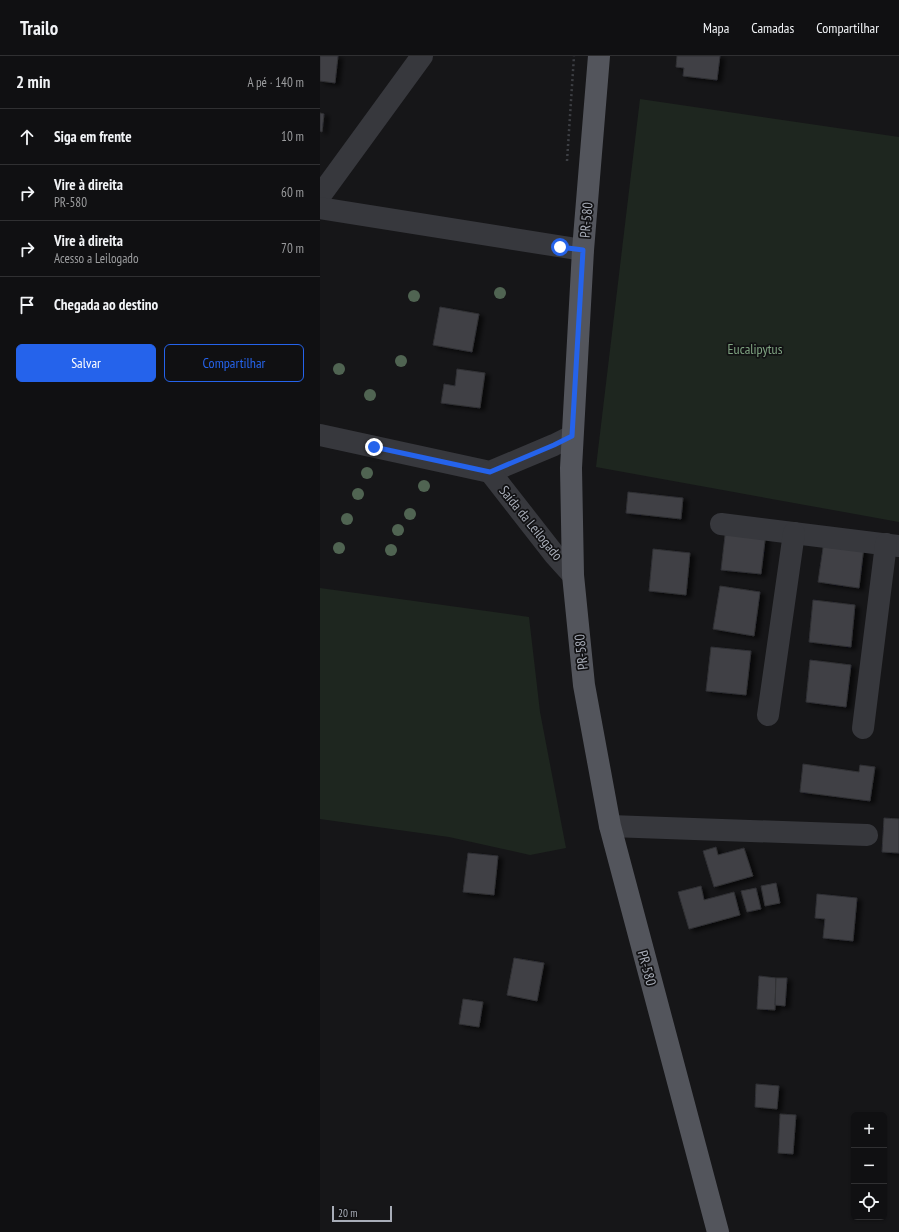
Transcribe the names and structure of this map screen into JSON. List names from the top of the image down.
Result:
{
  "streets": {
    "main road": ["PR-580"],
    "street": ["Saída da Leilogado"]
  },
  "crossings": [
    ["PR-580", "Saída da Leilogado"]
  ],
  "parks": ["Eucalipytus"],
  "scale_bar": "20 m",
  "page": {
    "header": "Trailo",
    "nav": ["Mapa", "Camadas", "Compartilhar"],
    "heading": ["2 min", "A pé · 140 m"],
    "list": [
      ["Siga em frente", "10 m"],
      ["Vire à direita", "PR-580", "60 m"],
      ["Vire à direita", "Acesso a Leilogado", "70 m"],
      "Chegada ao destino"
    ],
    "buttons": ["Salvar", "Compartilhar"],
    "map_buttons": ["+", "−"],
    "scale": "20 m"
  }
}
